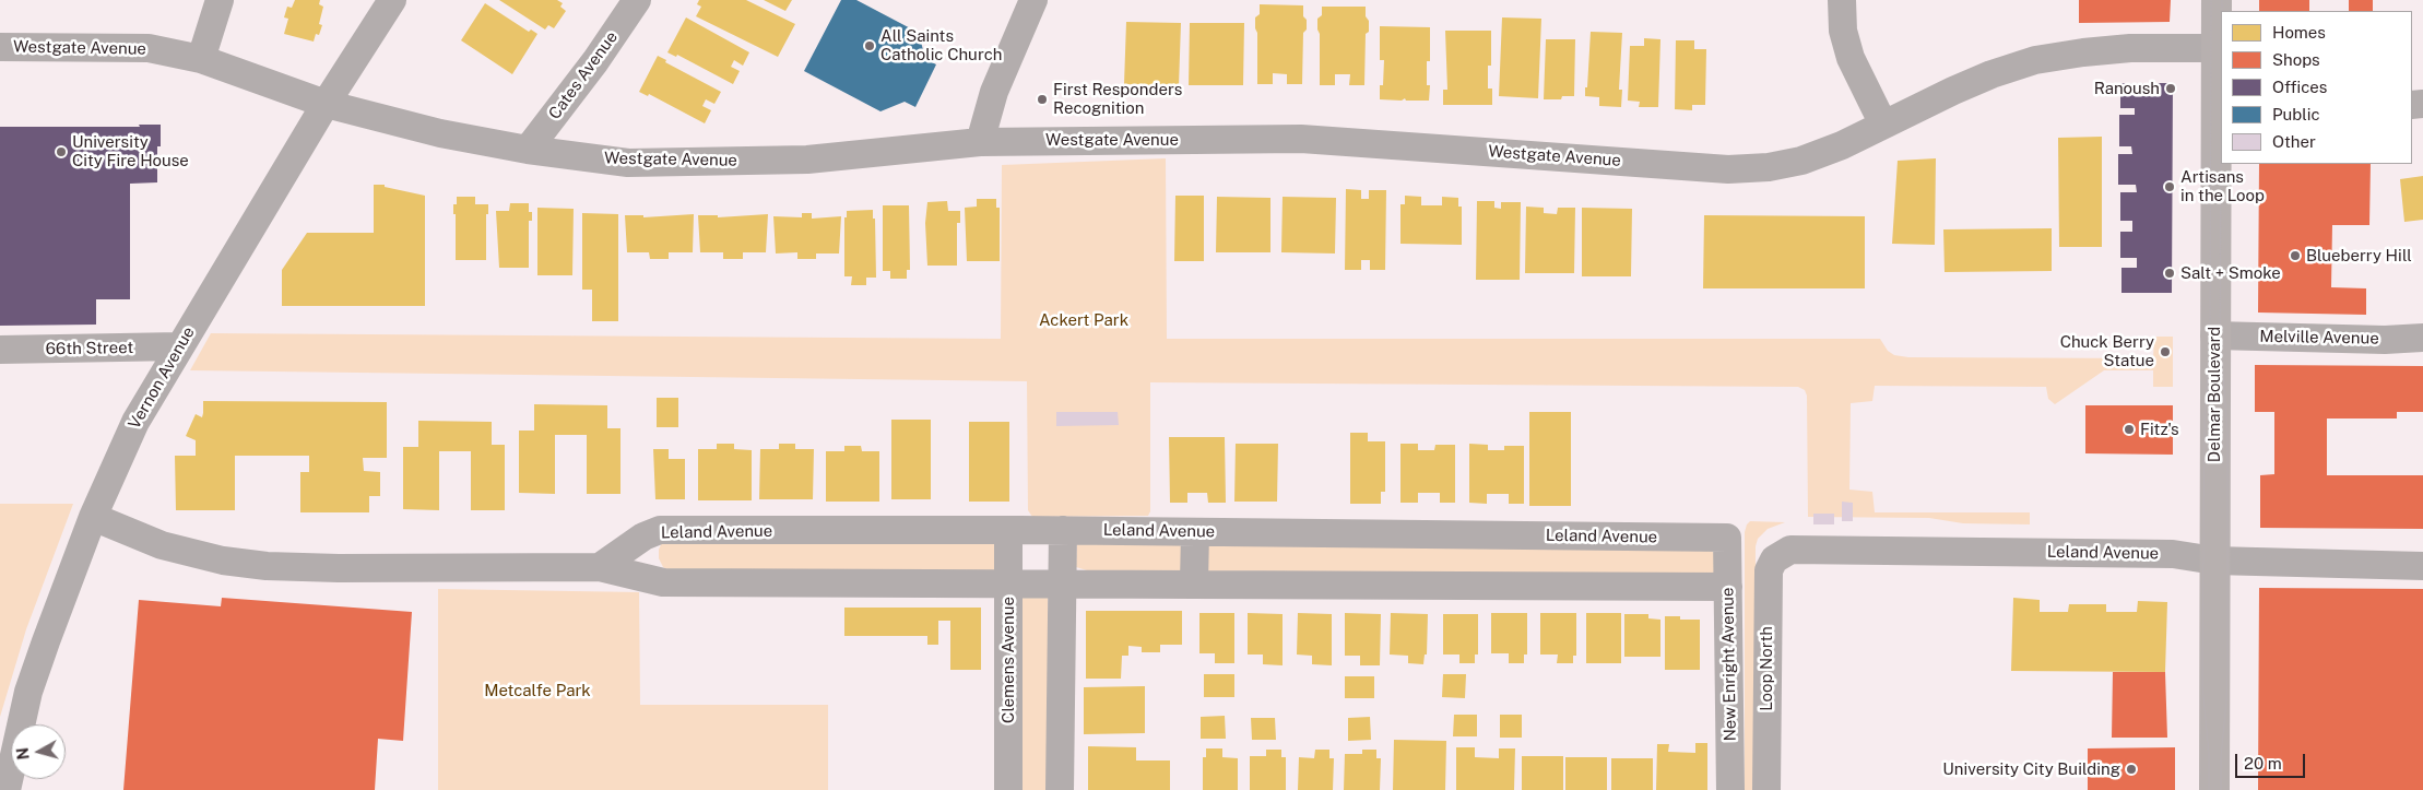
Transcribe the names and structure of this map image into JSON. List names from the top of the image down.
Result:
{
  "streets": {
    "main road": ["Delmar Boulevard"],
    "street": [
      "Westgate Avenue",
      "Cates Avenue",
      "Melville Avenue",
      "66th Street",
      "Vernon Avenue",
      "Leland Avenue",
      "Clemens Avenue",
      "New Enright Avenue",
      "Loop North"
    ]
  },
  "crossings": [
    ["Westgate Avenue", "Cates Avenue"],
    ["Westgate Avenue", "Vernon Avenue"],
    ["Westgate Avenue", "Delmar Boulevard"],
    ["Melville Avenue", "Delmar Boulevard"],
    ["66th Street", "Vernon Avenue"],
    ["Delmar Boulevard", "Leland Avenue"],
    ["Leland Avenue", "Clemens Avenue"],
    ["Leland Avenue", "New Enright Avenue"],
    ["Leland Avenue", "Loop North"]
  ],
  "parks": ["Ackert Park", "Metcalfe Park"],
  "places": [
    "All Saints Catholic Church",
    "Ranoush",
    "First Responders Recognition",
    "University City Fire House",
    "Artisans in the Loop",
    "Blueberry Hill",
    "Salt + Smoke",
    "Chuck Berry Statue",
    "Fitz's",
    "University City Building"
  ],
  "legend": [
    "Homes",
    "Shops",
    "Offices",
    "Public",
    "Other"
  ],
  "scale_bar": "20 m",
  "north": "left"
}
